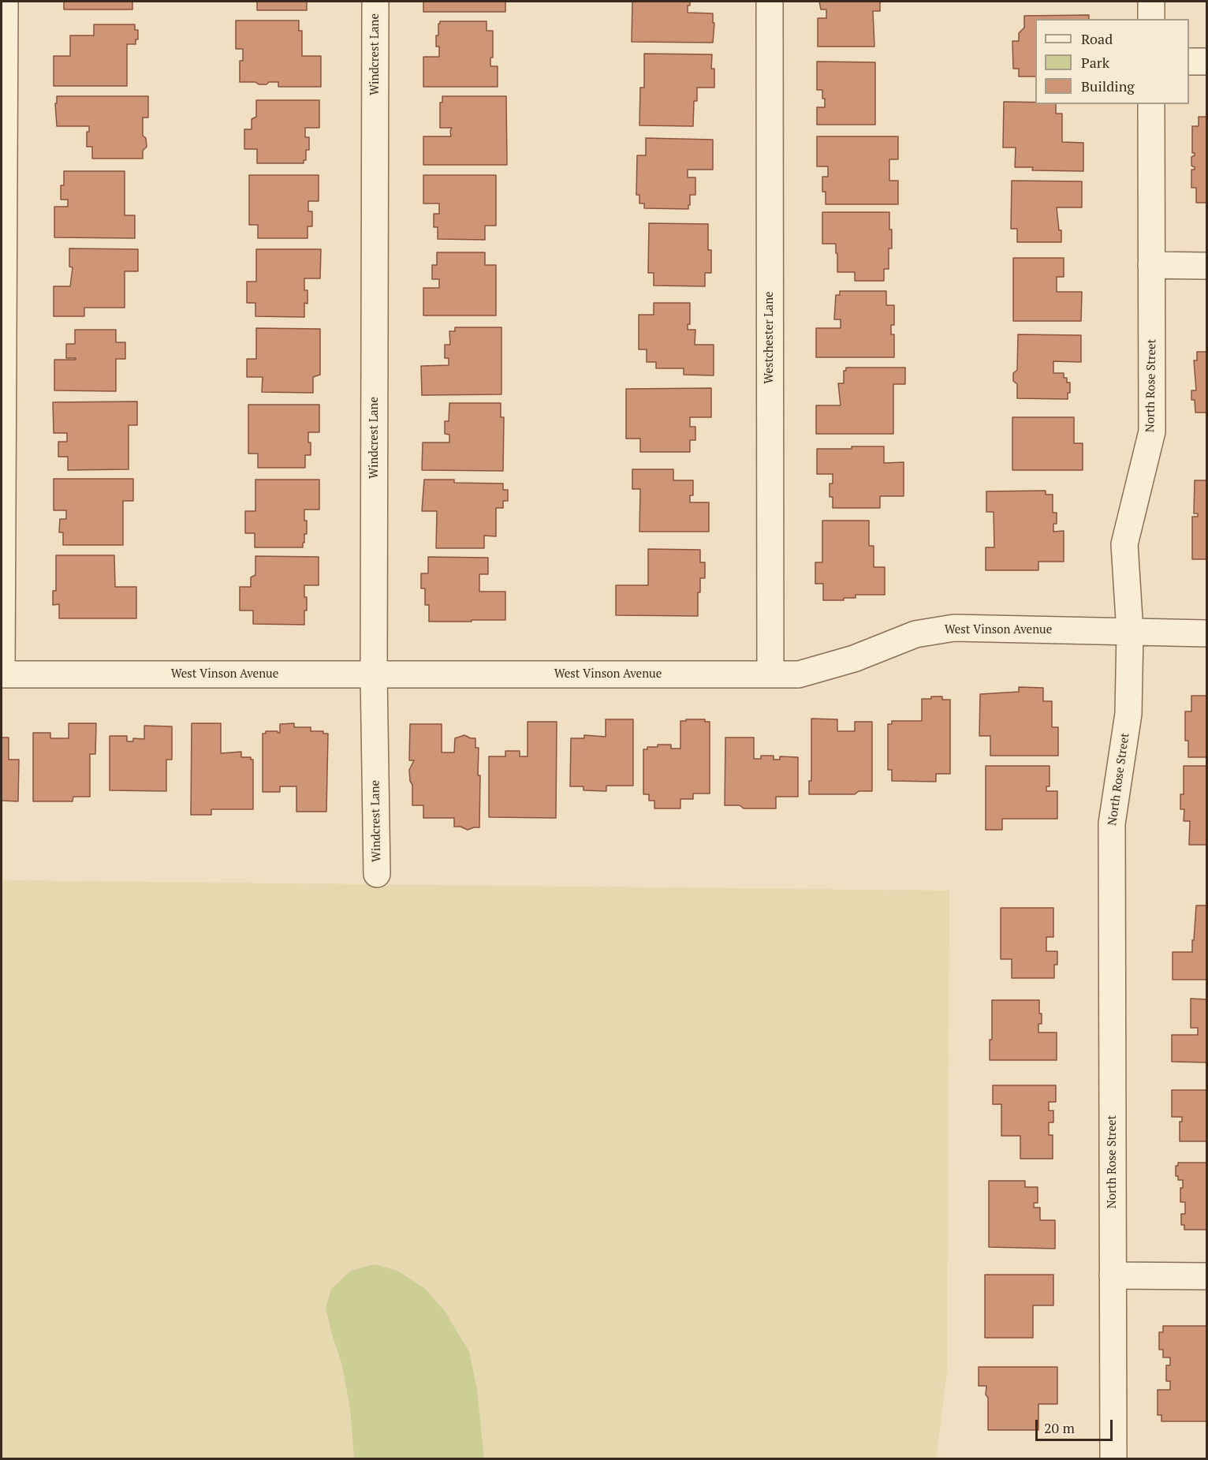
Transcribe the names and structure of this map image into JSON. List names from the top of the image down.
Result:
{
  "streets": {
    "street": [
      "Windcrest Lane",
      "Westchester Lane",
      "North Rose Street",
      "West Vinson Avenue"
    ]
  },
  "crossings": [
    ["Windcrest Lane", "West Vinson Avenue"],
    ["Westchester Lane", "West Vinson Avenue"],
    ["North Rose Street", "West Vinson Avenue"]
  ],
  "legend": ["Road", "Park", "Building"],
  "scale_bar": "20 m"
}
